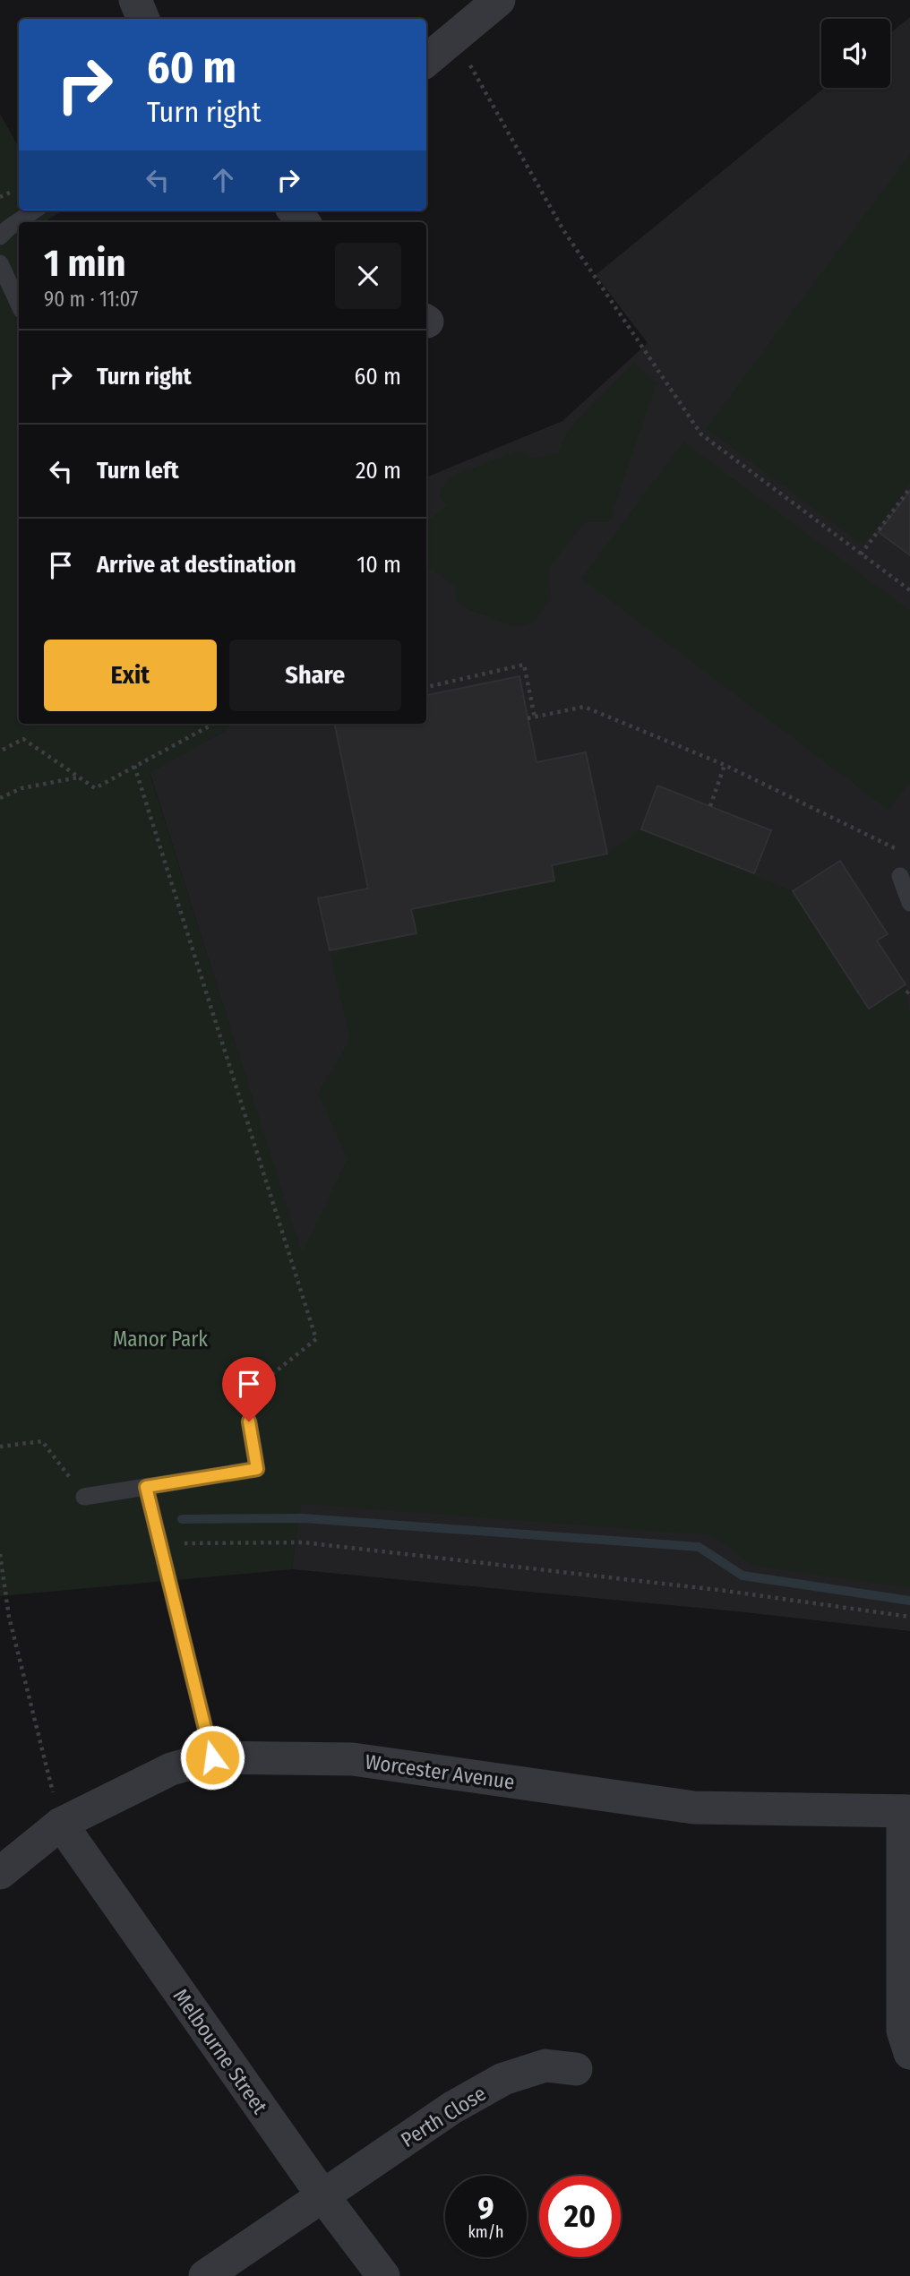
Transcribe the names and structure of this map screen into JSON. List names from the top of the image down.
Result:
{
  "streets": {
    "street": ["Worcester Avenue", "Melbourne Street", "Perth Close"]
  },
  "crossings": [
    ["Worcester Avenue", "Melbourne Street"],
    ["Melbourne Street", "Perth Close"]
  ],
  "parks": ["Manor Park"],
  "page": {
    "turn": ["60 m", "Turn right"],
    "heading": ["1 min", "90 m · 11:07"],
    "list": [
      {
        "name": "Turn right",
        "value": "60 m"
      },
      {
        "name": "Turn left",
        "value": "20 m"
      },
      {
        "name": "Arrive at destination",
        "value": "10 m"
      }
    ],
    "buttons": ["Exit", "Share"],
    "speed": "9 km/h",
    "limit": "20"
  }
}
